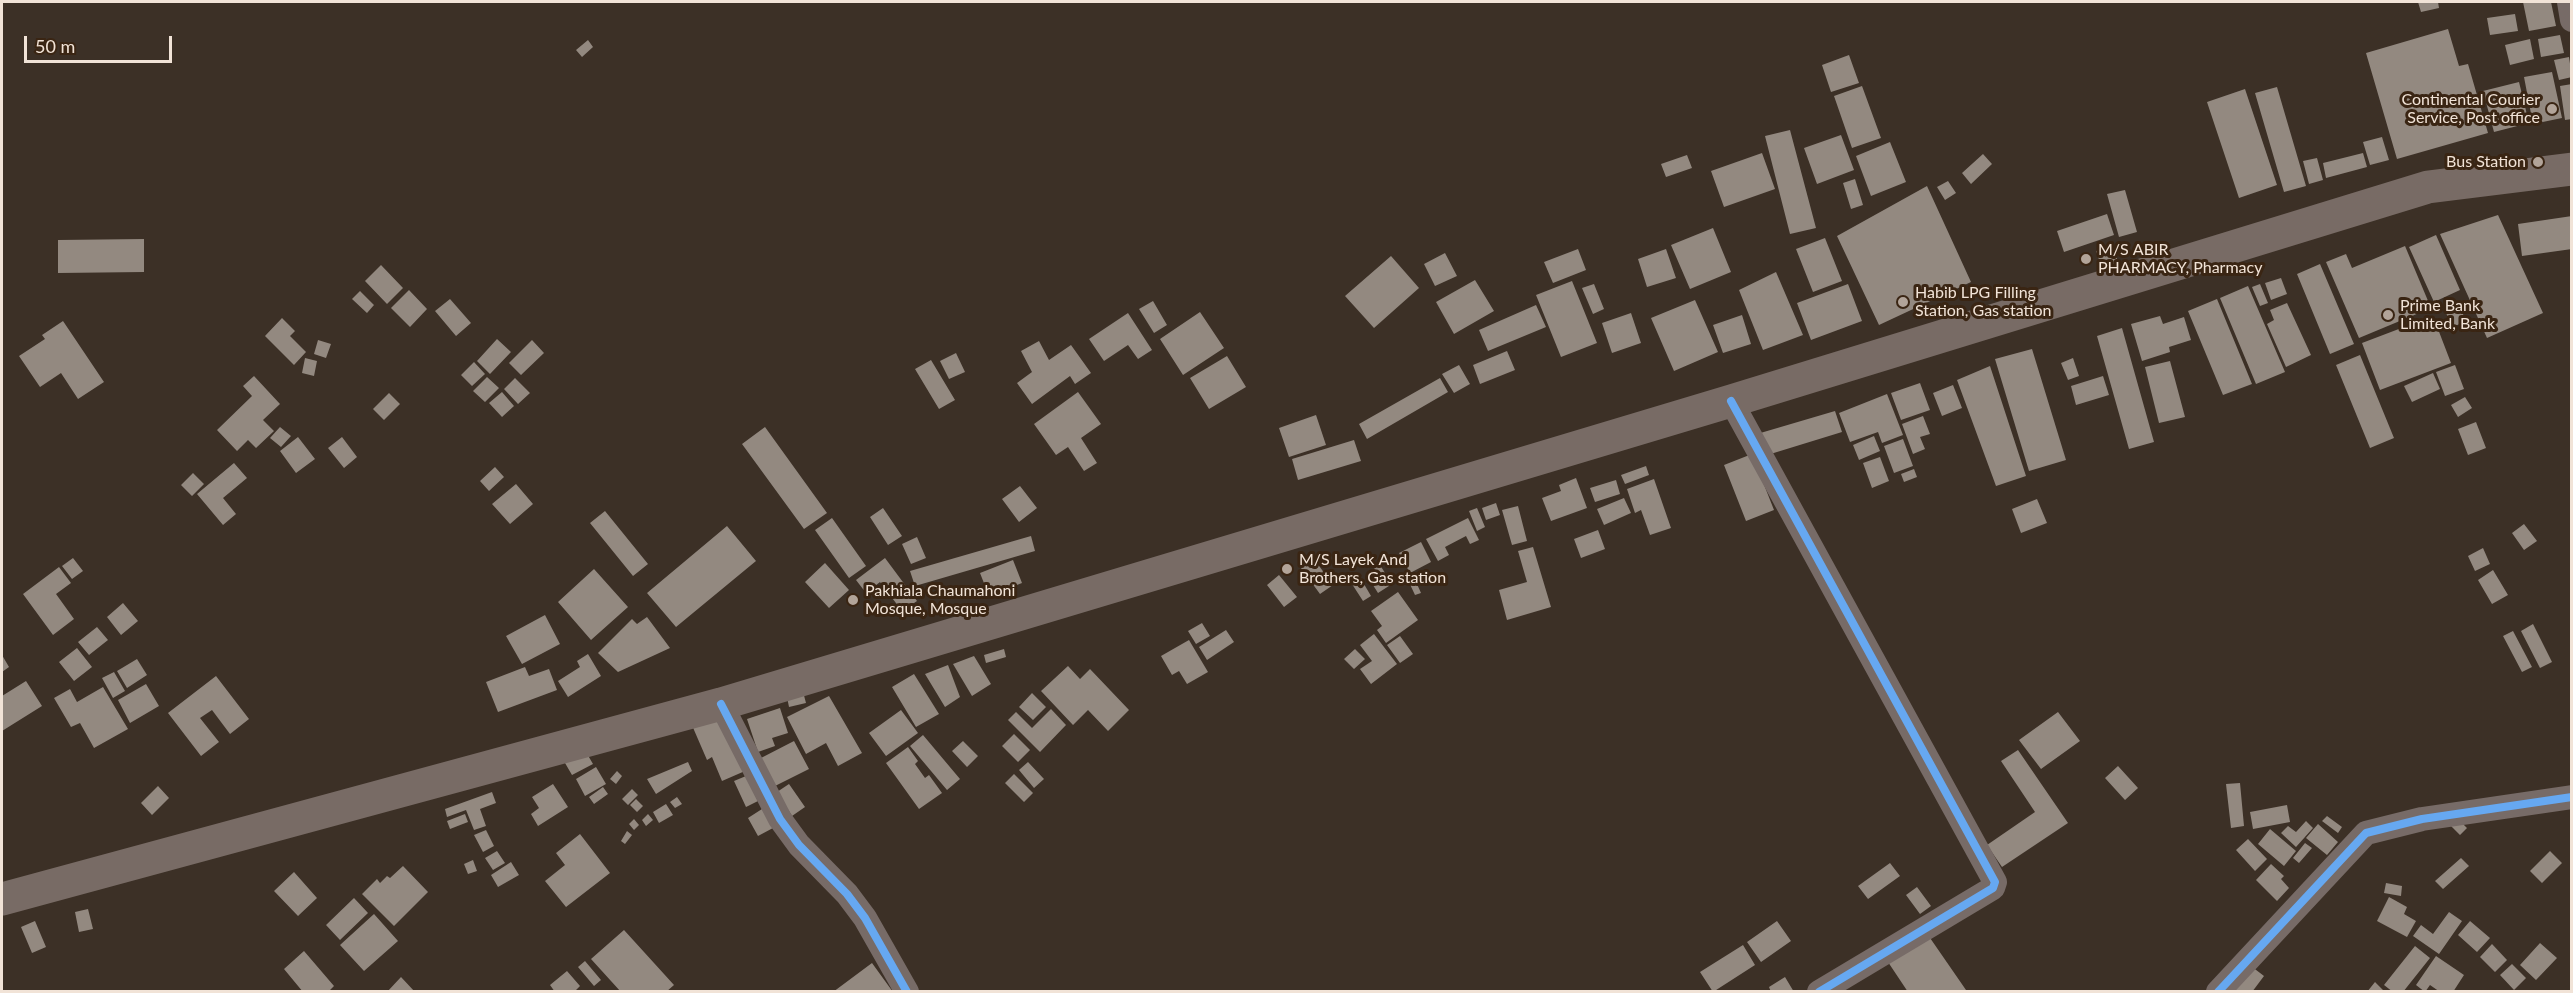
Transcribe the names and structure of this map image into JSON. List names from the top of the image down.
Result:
{
  "places": [
    "Continental Courier Service, Post office",
    "Bus Station",
    "M/S ABIR PHARMACY, Pharmacy",
    "Habib LPG Filling Station, Gas station",
    "Prime Bank Limited, Bank",
    "M/S Layek And Brothers, Gas station",
    "Pakhiala Chaumahoni Mosque, Mosque"
  ],
  "scale_bar": "50 m"
}
